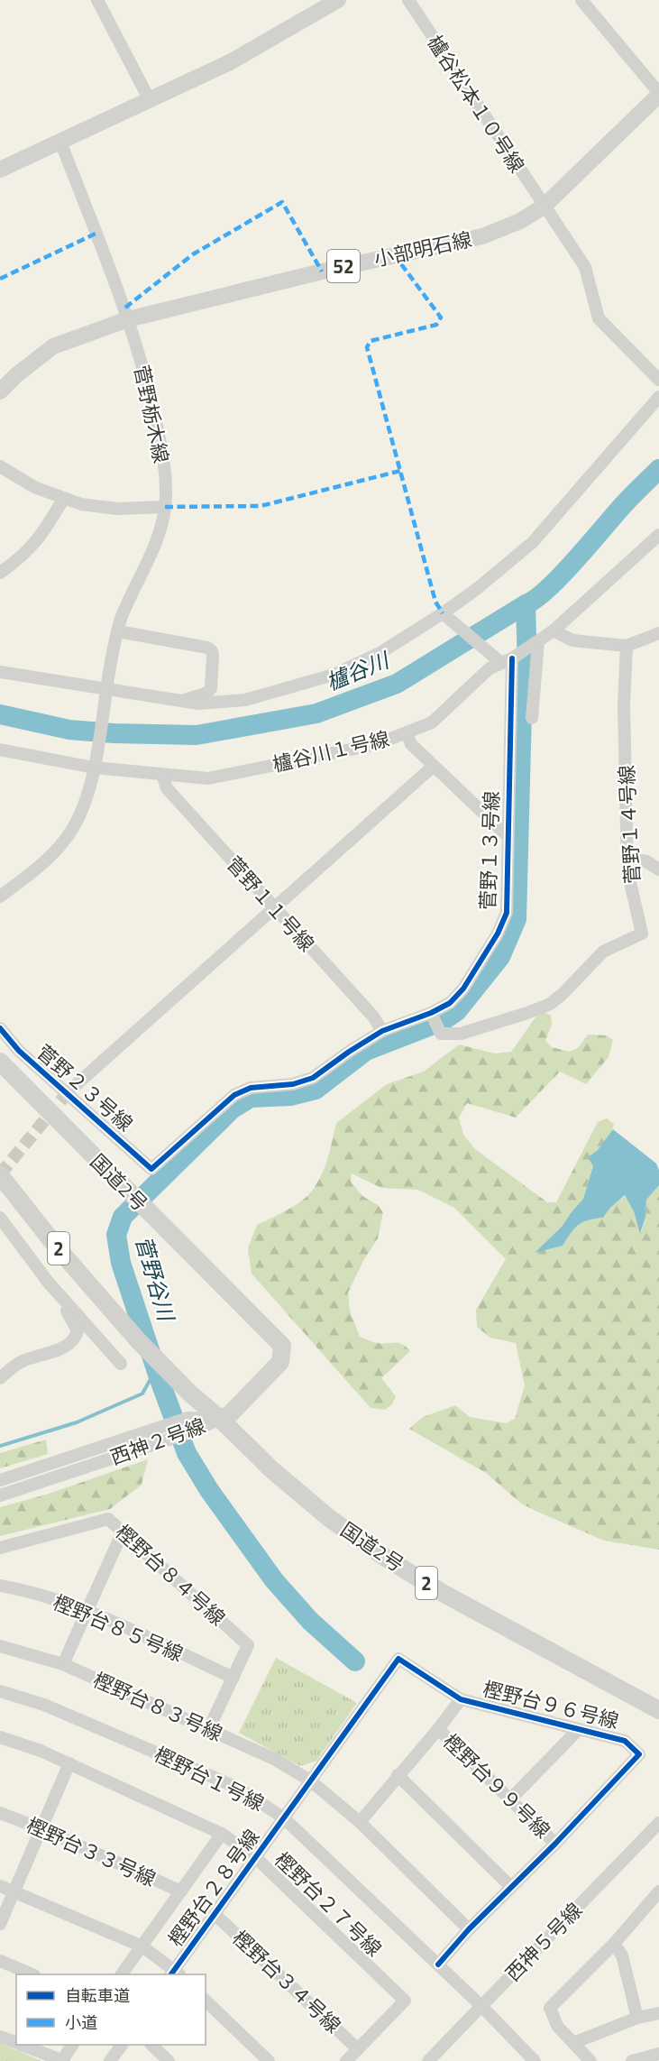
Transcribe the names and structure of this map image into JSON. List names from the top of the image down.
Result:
{
  "streets": {
    "highway": ["国道2号", "2"],
    "main road": ["小部明石線", "52"],
    "street": [
      "櫨谷松本１０号線",
      "菅野栃木線",
      "櫨谷川１号線",
      "菅野１４号線",
      "菅野１３号線",
      "菅野１１号線",
      "菅野２３号線",
      "西神２号線",
      "樫野台８４号線",
      "樫野台８５号線",
      "樫野台９６号線",
      "樫野台８３号線",
      "樫野台１号線",
      "樫野台９９号線",
      "樫野台３３号線",
      "樫野台２８号線",
      "樫野台２７号線",
      "西神５号線",
      "樫野台３４号線"
    ]
  },
  "crossings": [
    ["櫨谷松本１０号線", "小部明石線"],
    ["小部明石線", "菅野栃木線"],
    ["菅野栃木線", "櫨谷川１号線"],
    ["櫨谷川１号線", "菅野１３号線"],
    ["櫨谷川１号線", "菅野１１号線"],
    ["菅野１４号線", "菅野１３号線"],
    ["菅野１３号線", "菅野１１号線"],
    ["菅野１３号線", "菅野２３号線"],
    ["国道2号", "西神２号線"],
    ["樫野台８４号線", "樫野台８５号線"],
    ["樫野台８４号線", "樫野台８３号線"],
    ["樫野台９６号線", "樫野台８３号線"],
    ["樫野台９６号線", "樫野台１号線"],
    ["樫野台９６号線", "樫野台９９号線"],
    ["樫野台９６号線", "樫野台２８号線"],
    ["樫野台１号線", "樫野台２８号線"],
    ["樫野台１号線", "西神５号線"],
    ["樫野台２８号線", "樫野台２７号線"],
    ["樫野台２８号線", "樫野台３４号線"],
    ["樫野台２７号線", "樫野台３４号線"]
  ],
  "water": ["櫨谷川", "菅野谷川"],
  "legend": ["自転車道", "小道"]
}
